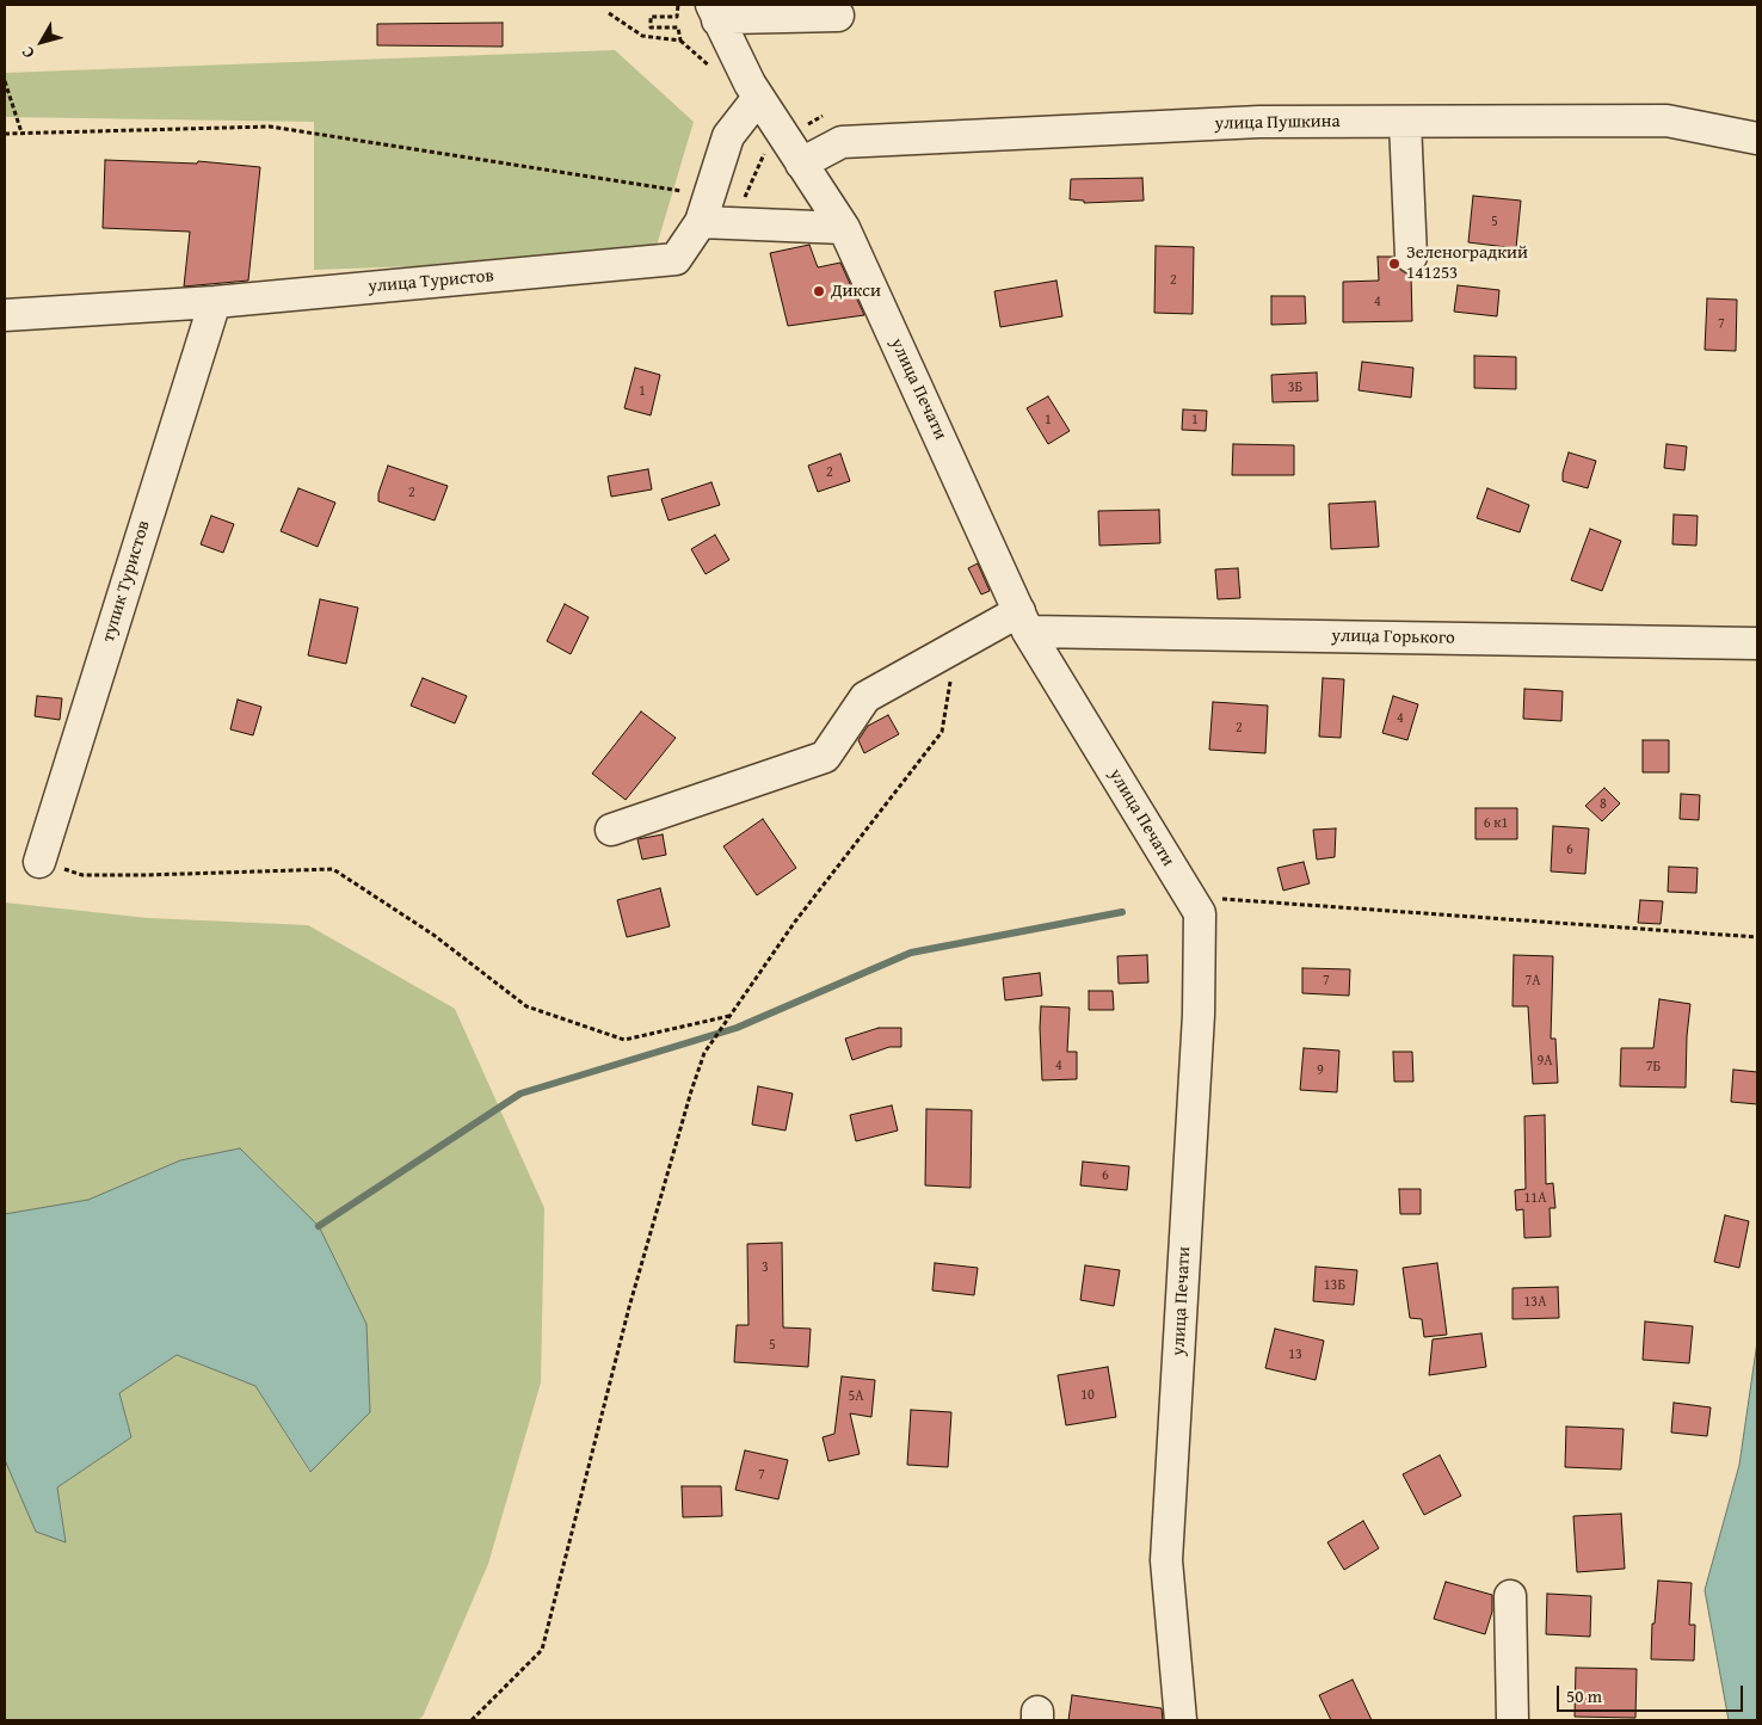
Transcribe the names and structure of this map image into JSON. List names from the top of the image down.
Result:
{
  "streets": {
    "street": [
      "улица Пушкина",
      "улица Туристов",
      "улица Печати",
      "тупик Туристов",
      "улица Горького"
    ]
  },
  "crossings": [
    ["улица Пушкина", "улица Печати"],
    ["улица Туристов", "улица Печати"],
    ["улица Туристов", "тупик Туристов"],
    ["улица Печати", "улица Горького"]
  ],
  "places": ["Зеленоградкий 141253", "Дикси"],
  "house_numbers": [
    "5",
    "2",
    "4",
    "7",
    "3Б",
    "1",
    "1",
    "1",
    "2",
    "2",
    "4",
    "2",
    "8",
    "6 к1",
    "6",
    "7",
    "7А",
    "9А",
    "4",
    "7Б",
    "9",
    "6",
    "11А",
    "3",
    "13Б",
    "13А",
    "5",
    "13",
    "10",
    "5А",
    "7"
  ],
  "scale_bar": "50 m",
  "north": "bottom left"
}
